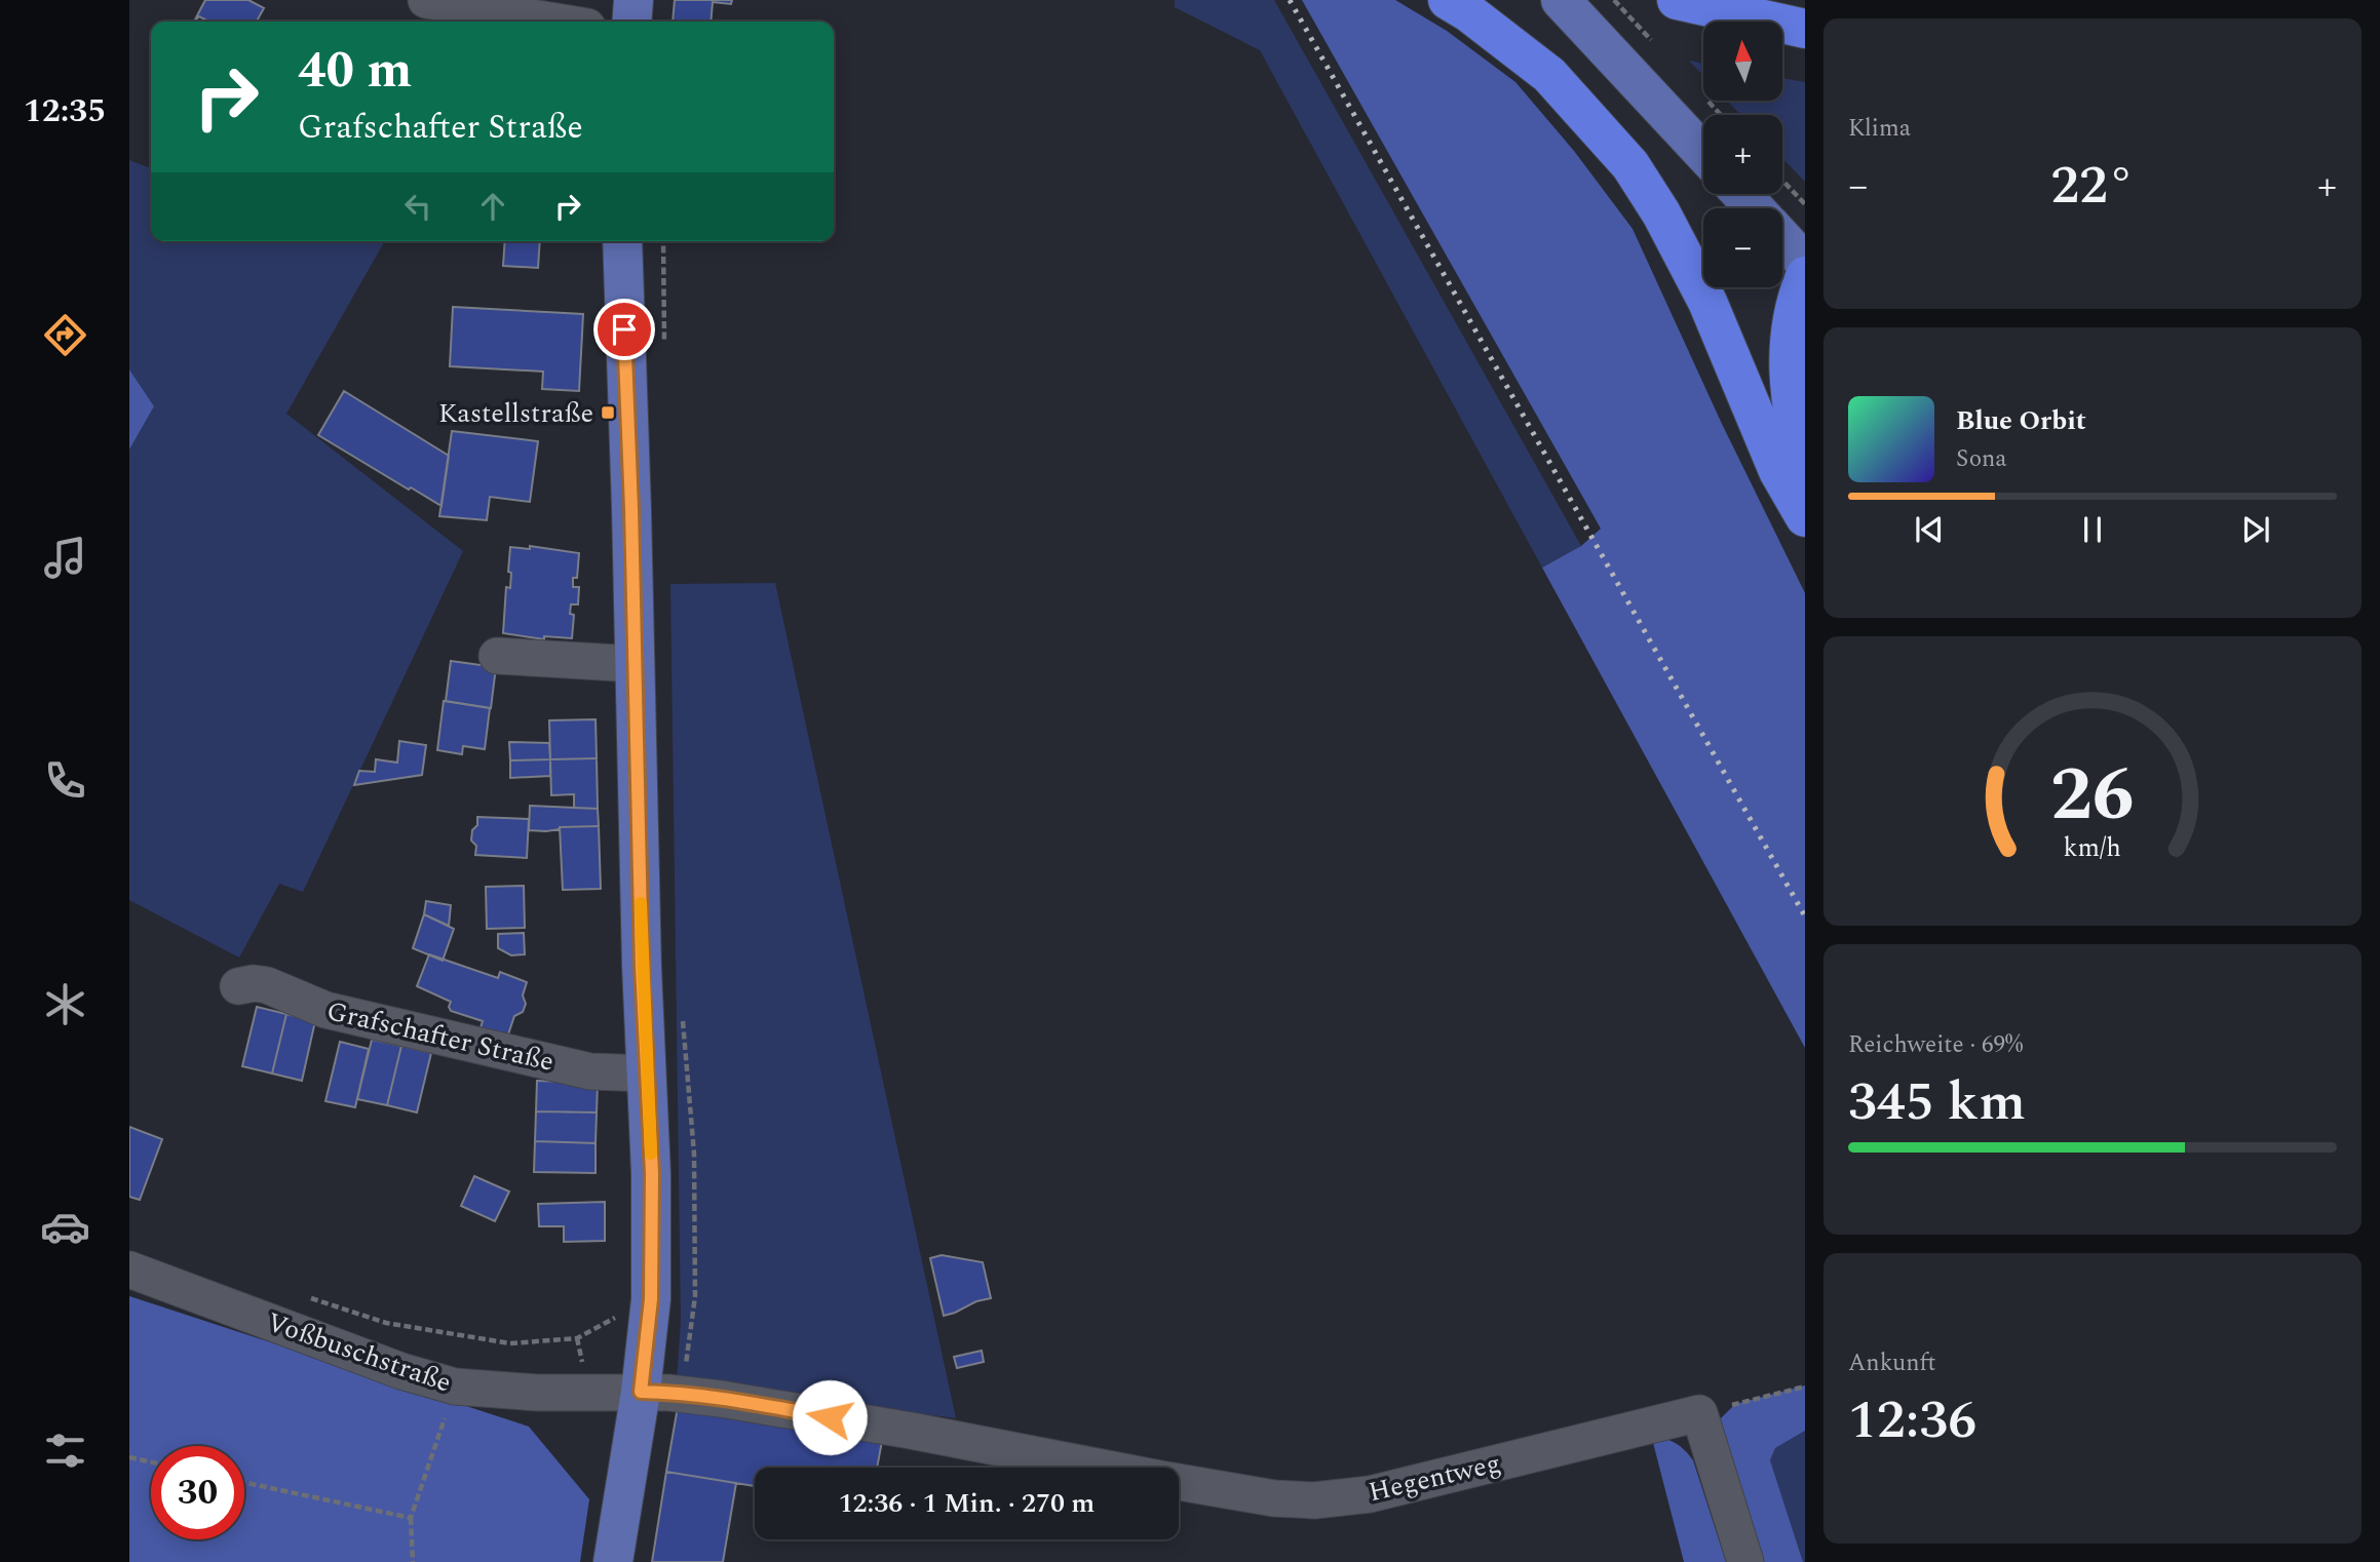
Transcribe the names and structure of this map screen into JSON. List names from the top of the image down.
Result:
{
  "streets": {
    "street": ["Grafschafter Straße", "Voßbuschstraße", "Hegentweg"]
  },
  "crossings": [
    ["Voßbuschstraße", "Hegentweg"]
  ],
  "places": {
    "transit": ["Kastellstraße"]
  },
  "north": "top",
  "page": {
    "tabs": "12:35",
    "tile": [
      "Klima",
      ["Reichweite · 69%", "345 km"],
      ["Ankunft", "12:36"]
    ],
    "map_buttons": ["+", "−"],
    "turn": ["40 m", "Grafschafter Straße"],
    "heat": ["−", "22°", "+"],
    "song": ["Blue Orbit", "Sona"],
    "limit": "30",
    "trip": "12:36 · 1 Min. · 270 m",
    "gauge": ["26", "km/h"]
  }
}
